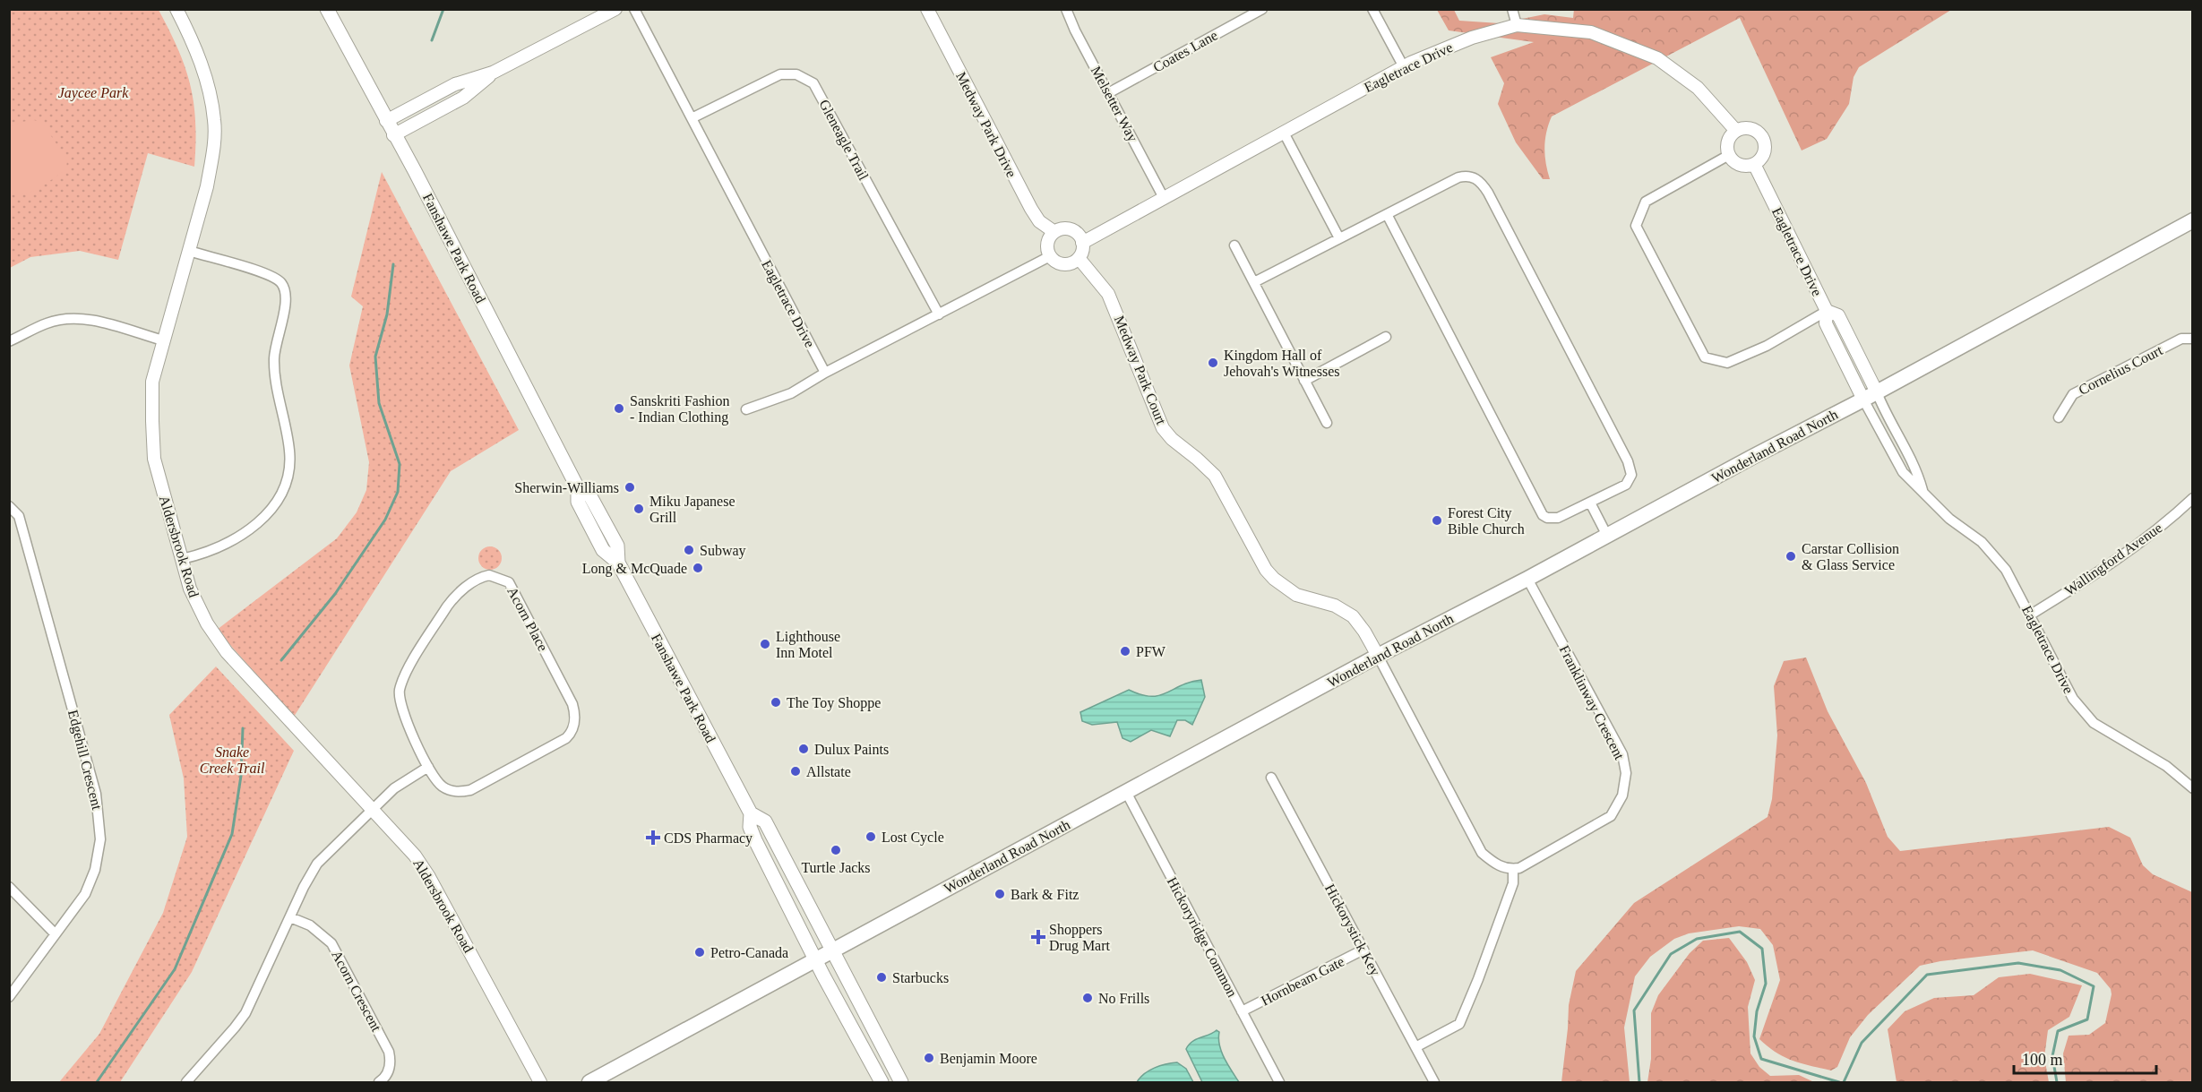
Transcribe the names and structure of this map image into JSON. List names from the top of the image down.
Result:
{
  "streets": {
    "main road": ["Fanshawe Park Road", "Wonderland Road North"],
    "street": [
      "Coates Lane",
      "Eagletrace Drive",
      "Melsetter Way",
      "Medway Park Drive",
      "Gleneagle Trail",
      "Medway Park Court",
      "Cornelius Court",
      "Aldersbrook Road",
      "Wallingford Avenue",
      "Acorn Place",
      "Franklinway Crescent",
      "Edgehill Crescent",
      "Hickorystick Key",
      "Hickoryridge Common",
      "Hornbeam Gate",
      "Acorn Crescent"
    ]
  },
  "crossings": [
    ["Coates Lane", "Melsetter Way"],
    ["Eagletrace Drive", "Melsetter Way"],
    ["Eagletrace Drive", "Medway Park Drive"],
    ["Eagletrace Drive", "Gleneagle Trail"],
    ["Eagletrace Drive", "Medway Park Court"],
    ["Eagletrace Drive", "Wonderland Road North"],
    ["Eagletrace Drive", "Wallingford Avenue"],
    ["Medway Park Drive", "Medway Park Court"],
    ["Fanshawe Park Road", "Wonderland Road North"],
    ["Medway Park Court", "Wonderland Road North"],
    ["Wonderland Road North", "Franklinway Crescent"],
    ["Wonderland Road North", "Hickoryridge Common"],
    ["Hickorystick Key", "Hornbeam Gate"],
    ["Hickoryridge Common", "Hornbeam Gate"]
  ],
  "parks": ["Jaycee Park", "Snake Creek Trail"],
  "places": {
    "other": [
      "Kingdom Hall of Jehovah's Witnesses",
      "Sanskriti Fashion - Indian Clothing",
      "Sherwin-Williams",
      "Miku Japanese Grill",
      "Forest City Bible Church",
      "Subway",
      "Carstar Collision & Glass Service",
      "Long & McQuade",
      "Lighthouse Inn Motel",
      "PFW",
      "The Toy Shoppe",
      "Dulux Paints",
      "Allstate",
      "Lost Cycle",
      "Turtle Jacks",
      "Bark & Fitz",
      "Petro-Canada",
      "Starbucks",
      "No Frills",
      "Benjamin Moore"
    ],
    "health": ["CDS Pharmacy", "Shoppers Drug Mart"]
  },
  "scale_bar": "100 m"
}
